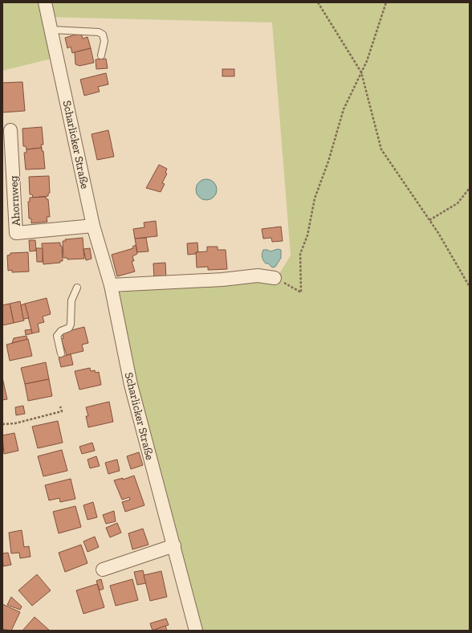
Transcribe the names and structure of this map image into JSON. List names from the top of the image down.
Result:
{
  "streets": {
    "street": ["Scharlicker Straße", "Ahornweg"]
  },
  "crossings": [
    ["Scharlicker Straße", "Ahornweg"]
  ]
}
